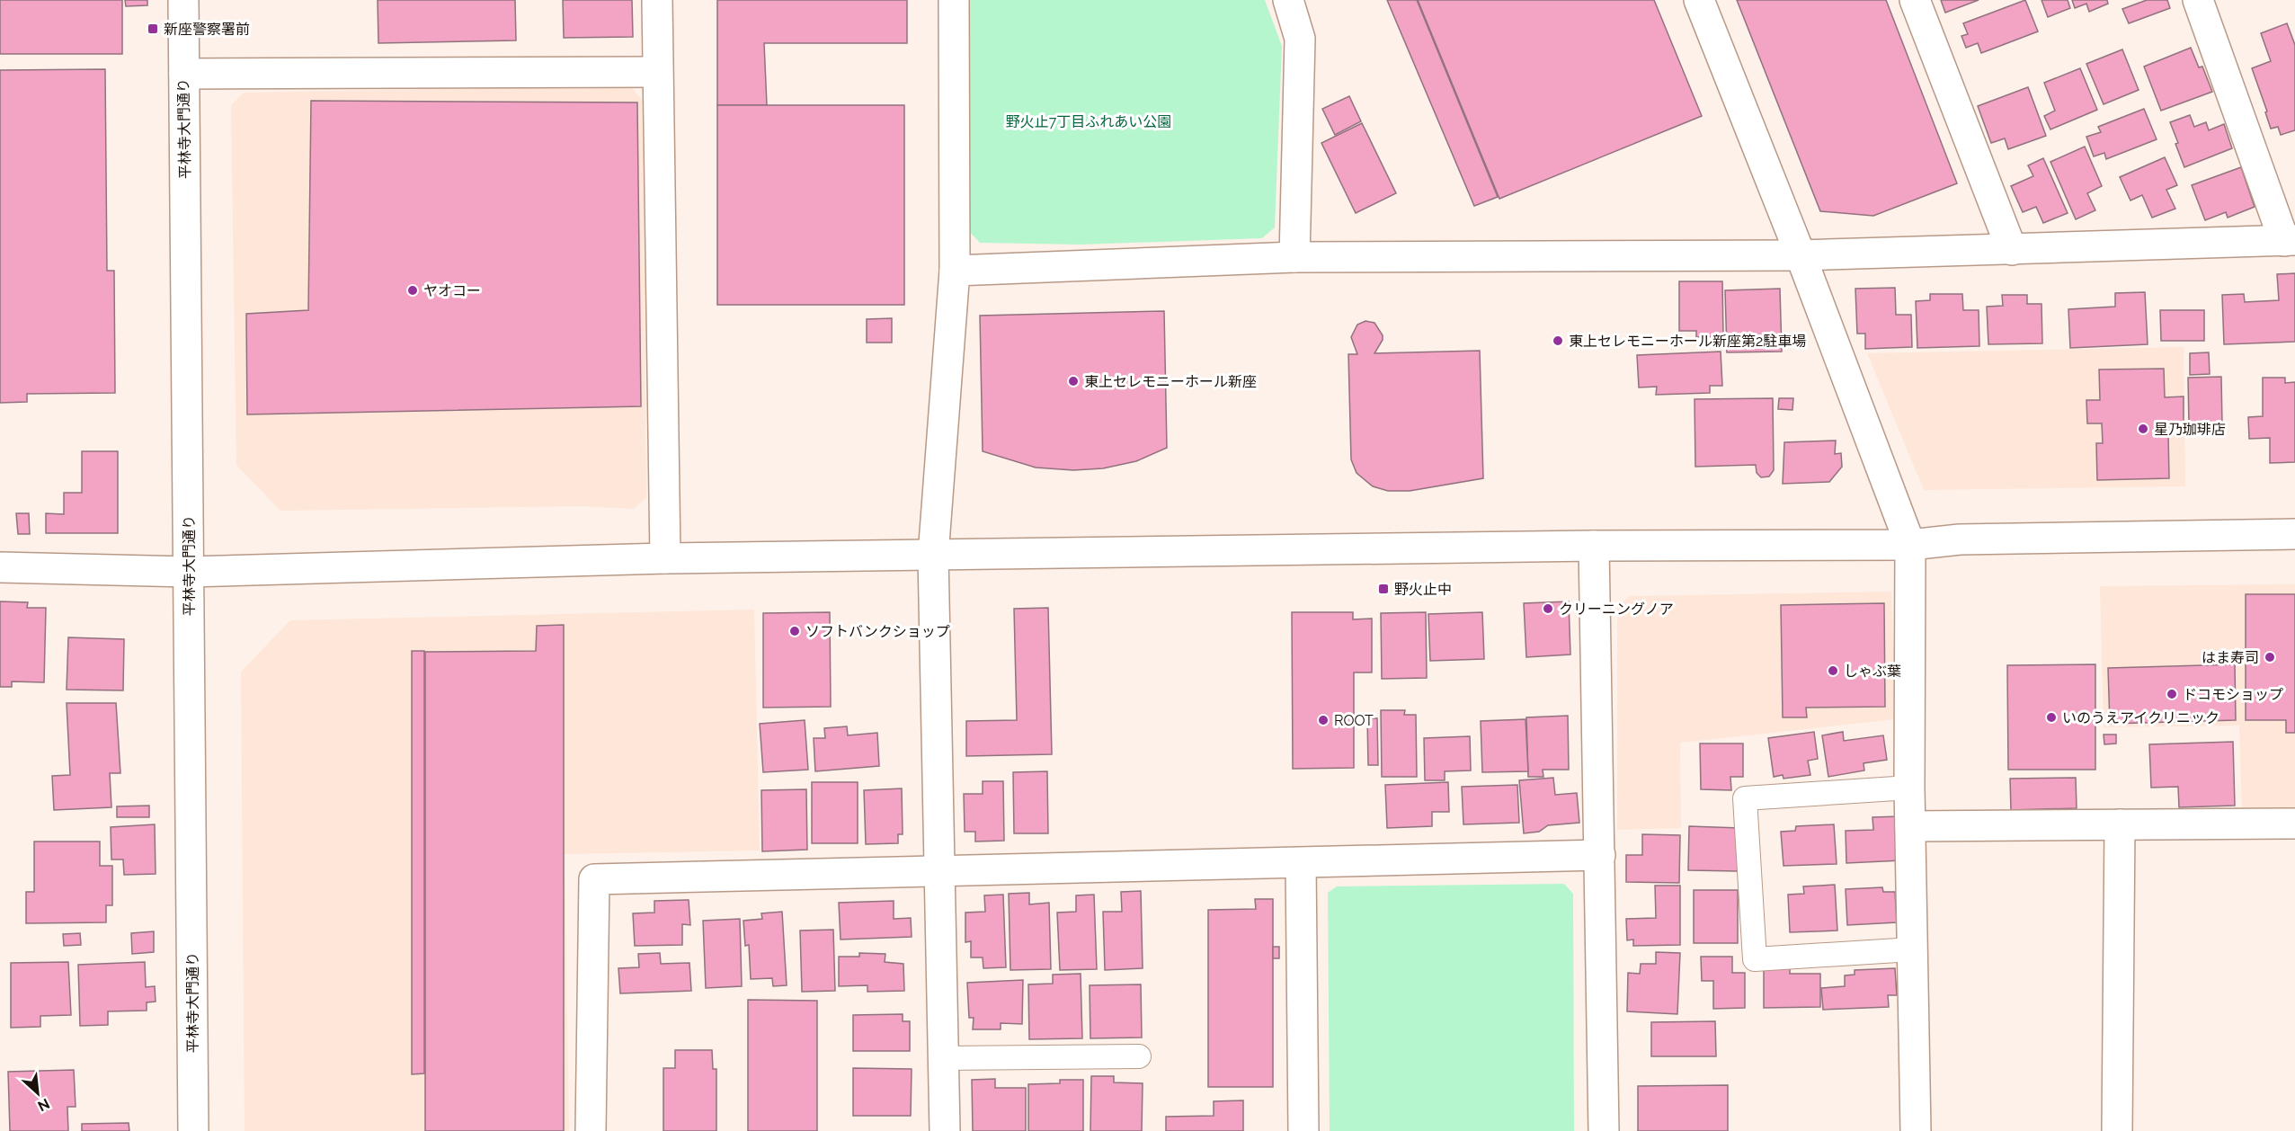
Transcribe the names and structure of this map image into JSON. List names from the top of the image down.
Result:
{
  "streets": {
    "street": ["平林寺大門通り"]
  },
  "parks": ["野火止7丁目ふれあい公園"],
  "places": {
    "transit": ["新座警察署前", "野火止中"],
    "other": [
      "ヤオコー",
      "東上セレモニーホール新座第2駐車場",
      "東上セレモニーホール新座",
      "星乃珈琲店",
      "クリーニングノア",
      "ソフトバンクショップ",
      "はま寿司",
      "しゃぶ葉",
      "ドコモショップ",
      "いのうえアイクリニック",
      "ROOT"
    ]
  },
  "north": "bottom right"
}
